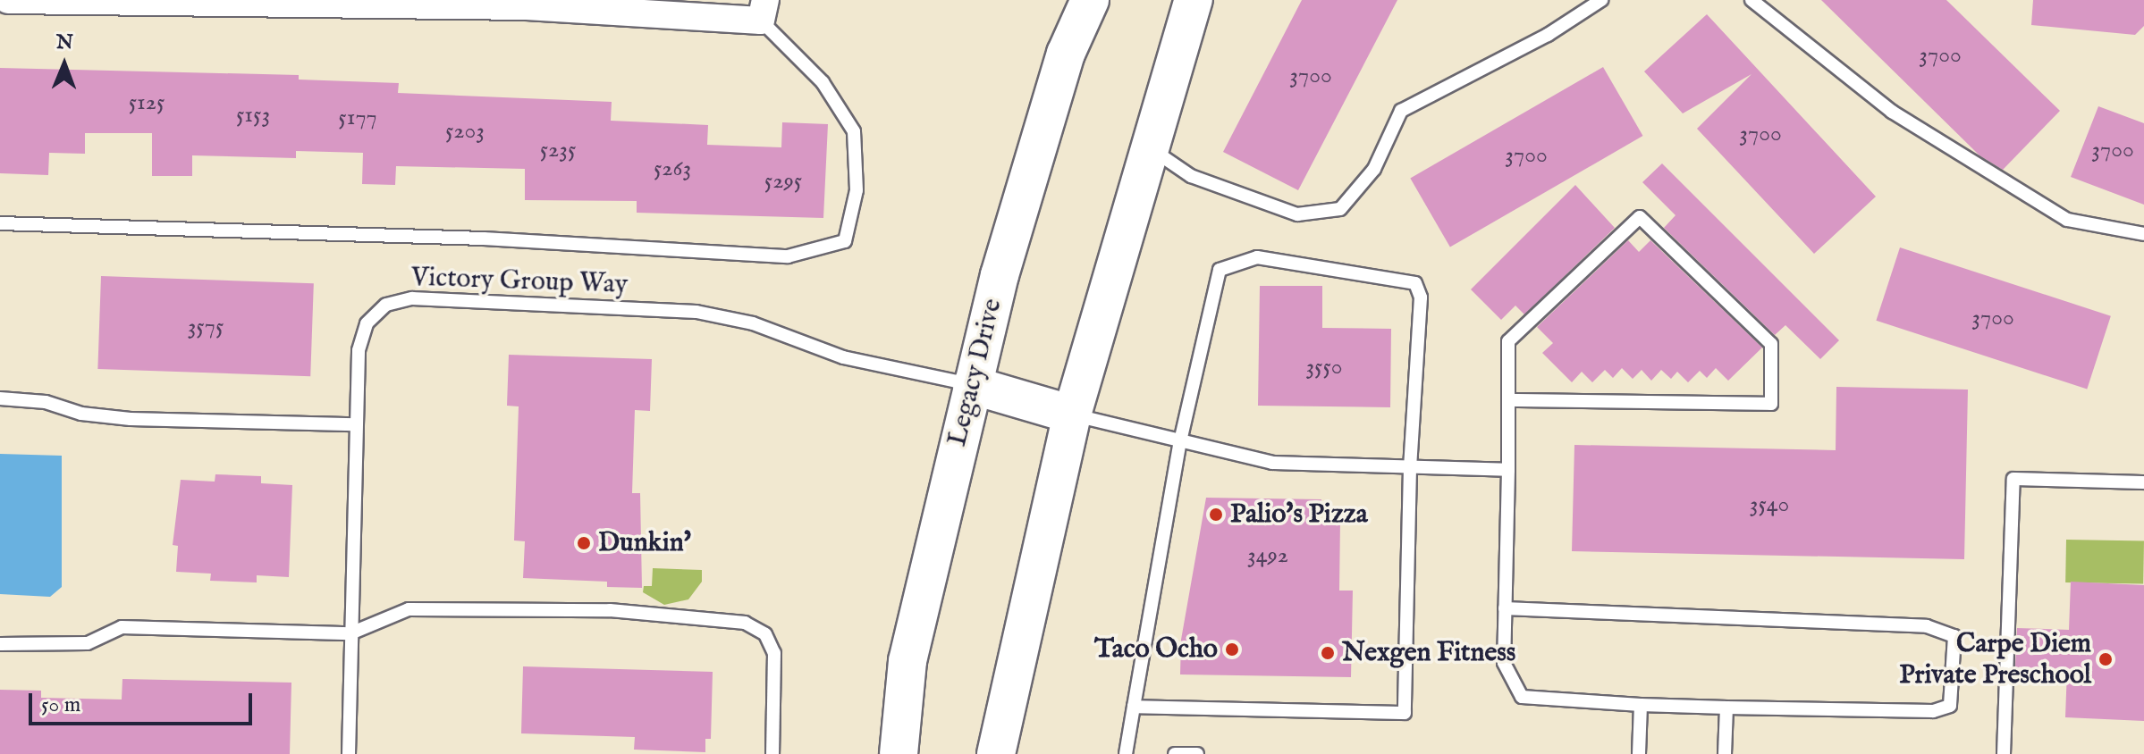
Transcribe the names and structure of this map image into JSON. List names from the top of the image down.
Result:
{
  "streets": {
    "main road": ["Legacy Drive"],
    "lane": ["Victory Group Way"]
  },
  "crossings": [
    ["Victory Group Way", "Legacy Drive"]
  ],
  "places": [
    "Palio's Pizza",
    "Dunkin'",
    "Taco Ocho",
    "Nexgen Fitness",
    "Carpe Diem Private Preschool"
  ],
  "house_numbers": [
    "3700",
    "3700",
    "5125",
    "5153",
    "5177",
    "5203",
    "3700",
    "5235",
    "3700",
    "3700",
    "5263",
    "5295",
    "3700",
    "3575",
    "3550",
    "3540",
    "3492"
  ],
  "scale_bar": "50 m",
  "north": "top"
}
